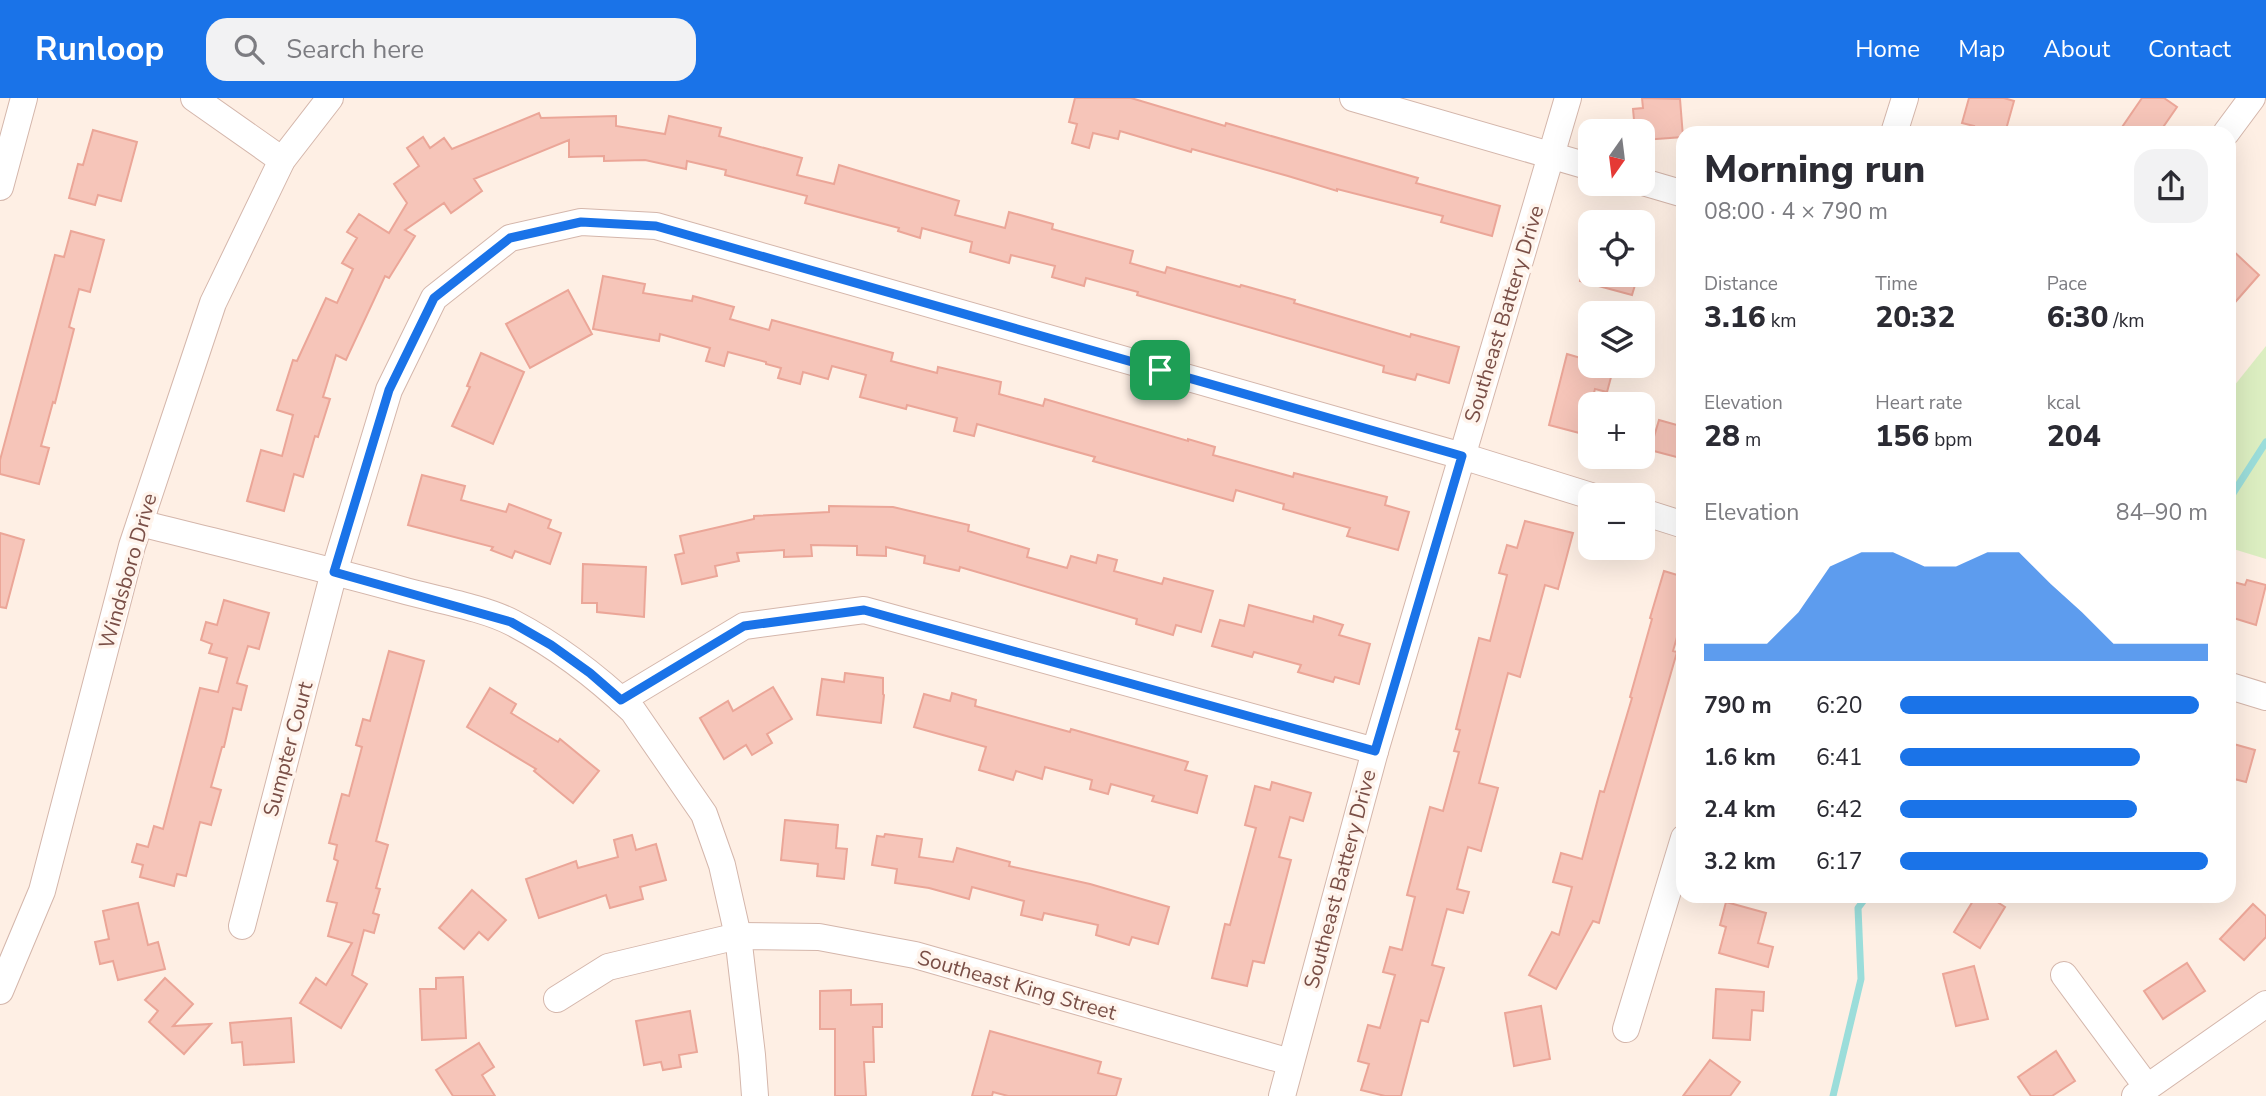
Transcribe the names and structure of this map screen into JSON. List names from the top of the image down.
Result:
{
  "streets": {
    "street": [
      "Southeast Battery Drive",
      "Windsboro Drive",
      "Sumpter Court",
      "Southeast King Street"
    ]
  },
  "crossings": [
    ["Southeast Battery Drive", "Sumpter Court"],
    ["Southeast Battery Drive", "Southeast King Street"]
  ],
  "north": "bottom",
  "page": {
    "header": "Runloop",
    "search": "Search here",
    "nav": [
      "Home",
      "Map",
      "About",
      "Contact"
    ],
    "map_buttons": ["+", "−"],
    "heading": ["Morning run", "08:00 · 4 × 790 m"],
    "stats": [
      ["Distance", "3.16 km"],
      ["Time", "20:32"],
      ["Pace", "6:30 /km"],
      ["Elevation", "28 m"],
      ["Heart rate", "156 bpm"],
      ["kcal", "204"]
    ],
    "chart": ["Elevation", "84–90 m"],
    "list": [
      {
        "name": "790 m",
        "note": "6:20"
      },
      {
        "name": "1.6 km",
        "note": "6:41"
      },
      {
        "name": "2.4 km",
        "note": "6:42"
      },
      {
        "name": "3.2 km",
        "note": "6:17"
      }
    ]
  }
}
